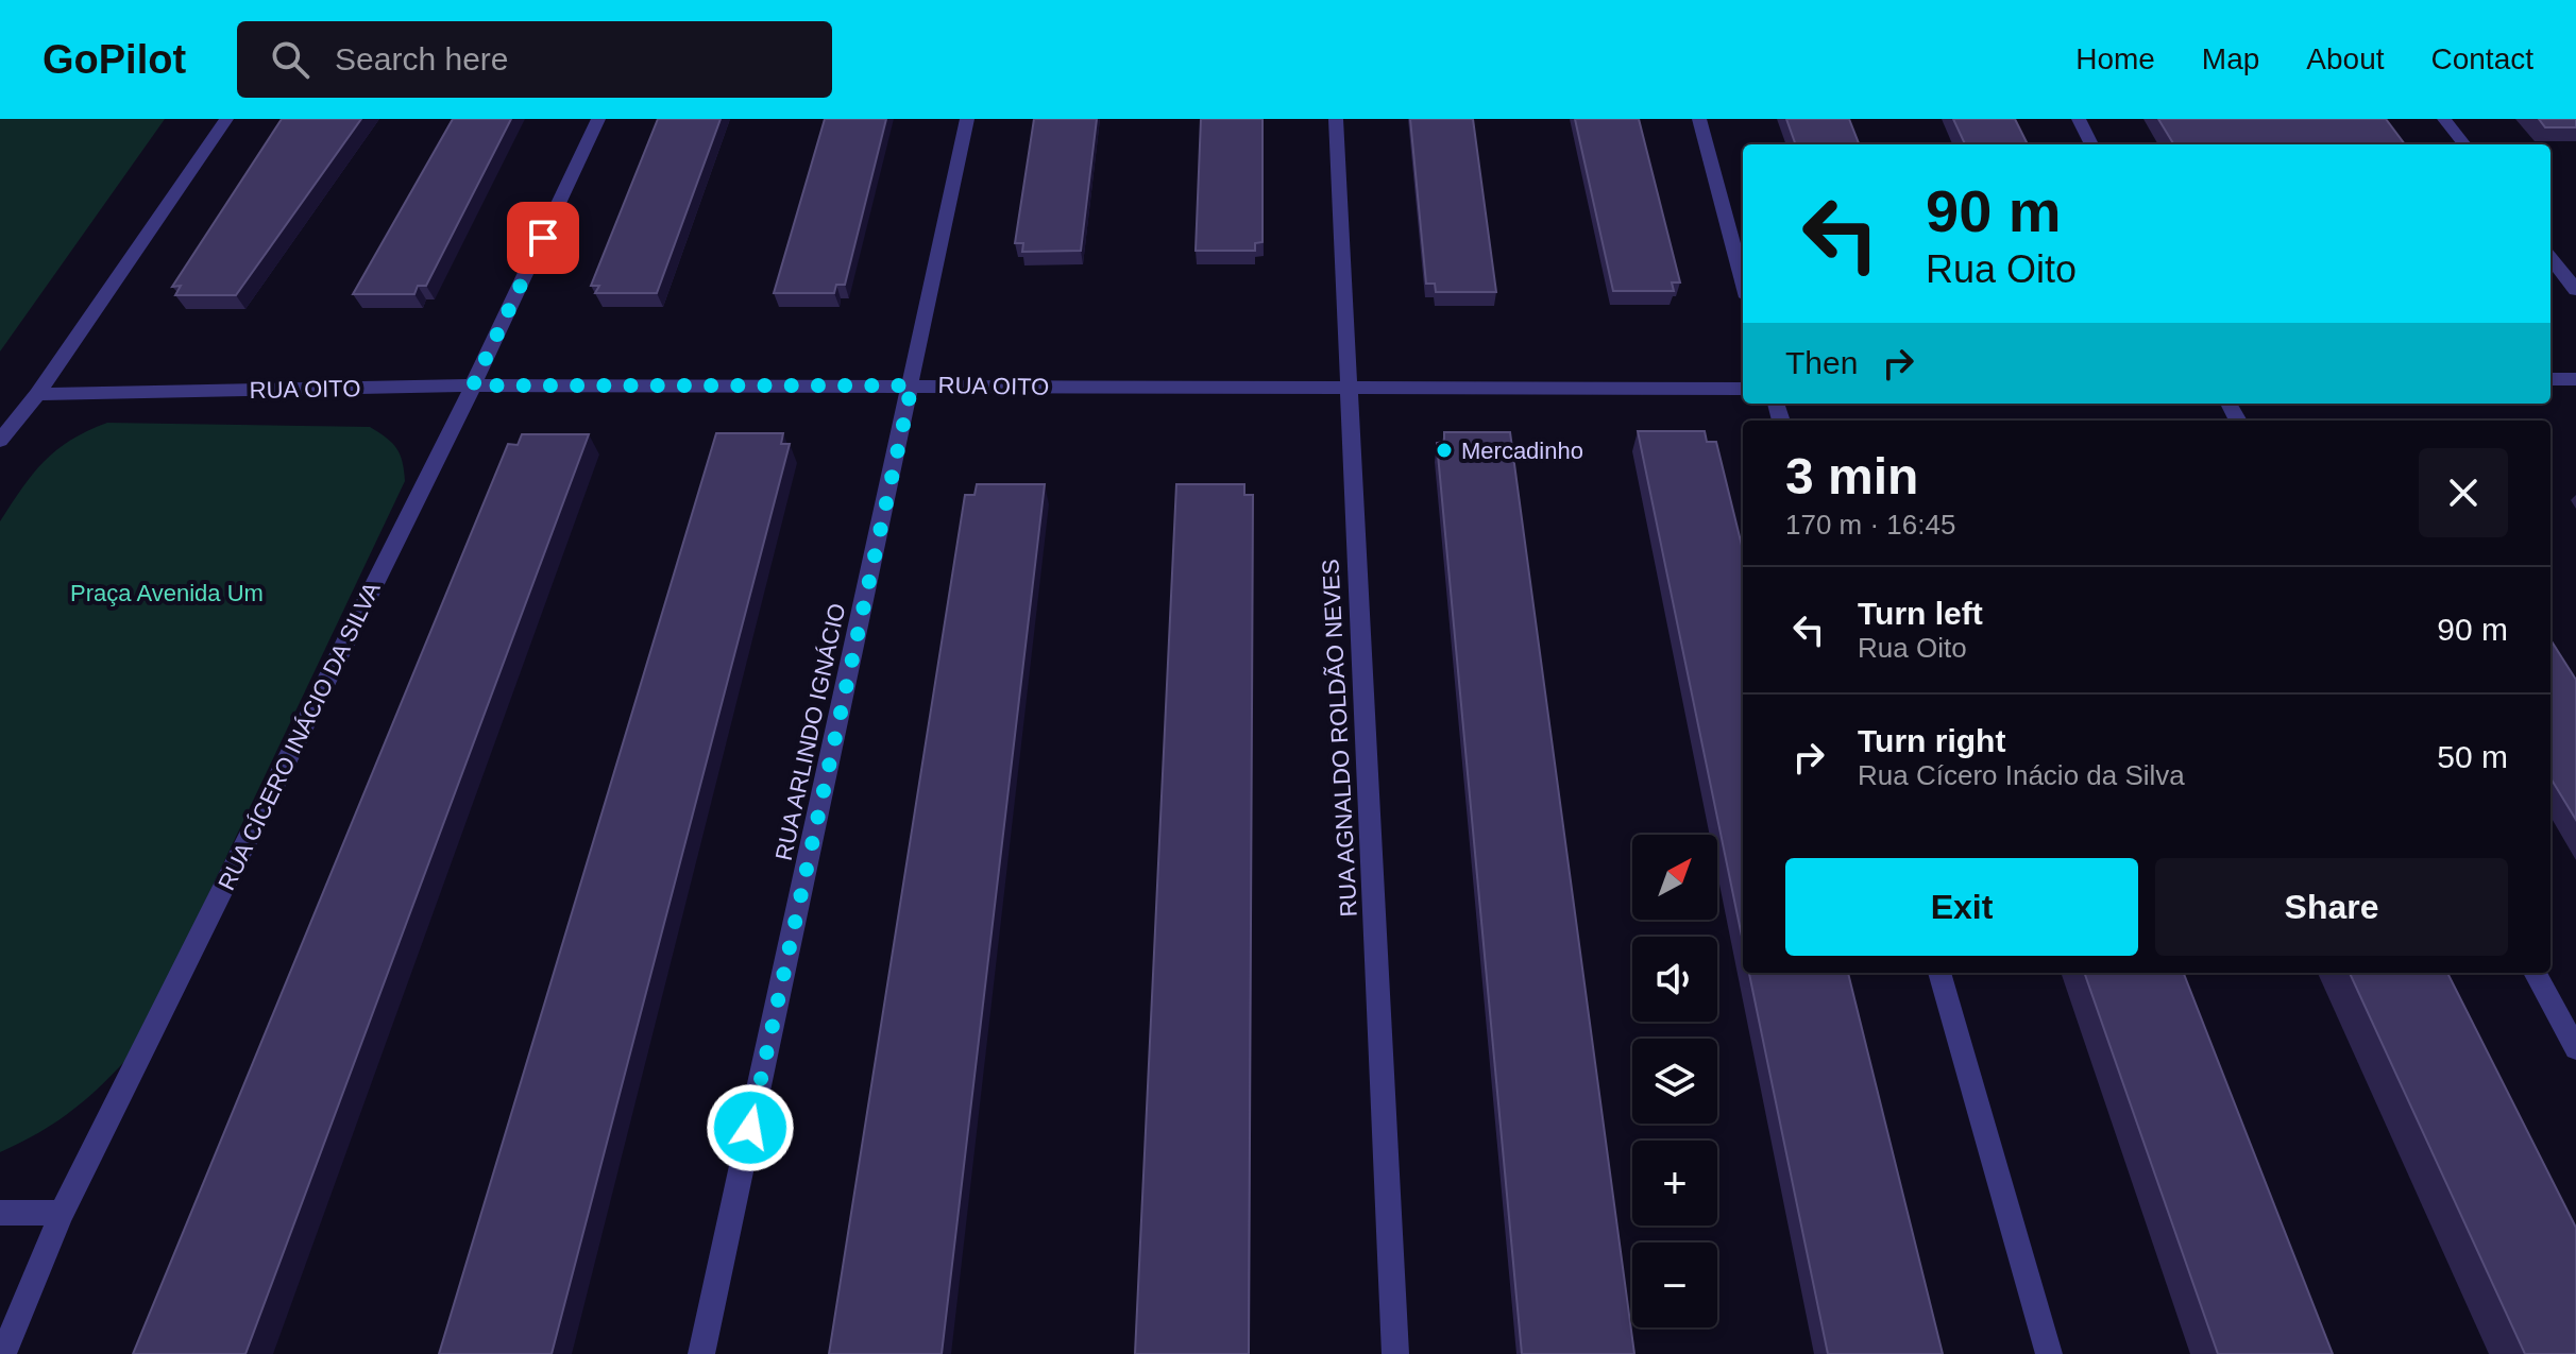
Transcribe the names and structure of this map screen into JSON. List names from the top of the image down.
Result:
{
  "streets": {
    "street": [
      "RUA OITO",
      "RUA ARLINDO IGNÁCIO",
      "RUA CÍCERO INÁCIO DA SILVA",
      "RUA AGNALDO ROLDÃO NEVES"
    ]
  },
  "crossings": [
    ["RUA OITO", "RUA ARLINDO IGNÁCIO"],
    ["RUA OITO", "RUA CÍCERO INÁCIO DA SILVA"],
    ["RUA OITO", "RUA AGNALDO ROLDÃO NEVES"]
  ],
  "parks": ["Praça Avenida Um"],
  "places": ["Mercadinho"],
  "north": "top right",
  "page": {
    "header": "GoPilot",
    "search": "Search here",
    "nav": [
      "Home",
      "Map",
      "About",
      "Contact"
    ],
    "turn": ["90 m", "Rua Oito"],
    "then": "Then",
    "heading": ["3 min", "170 m · 16:45"],
    "list": [
      {
        "name": "Turn left",
        "note": "Rua Oito",
        "value": "90 m"
      },
      {
        "name": "Turn right",
        "note": "Rua Cícero Inácio da Silva",
        "value": "50 m"
      }
    ],
    "map_buttons": ["+", "−"],
    "buttons": ["Exit", "Share"]
  }
}
